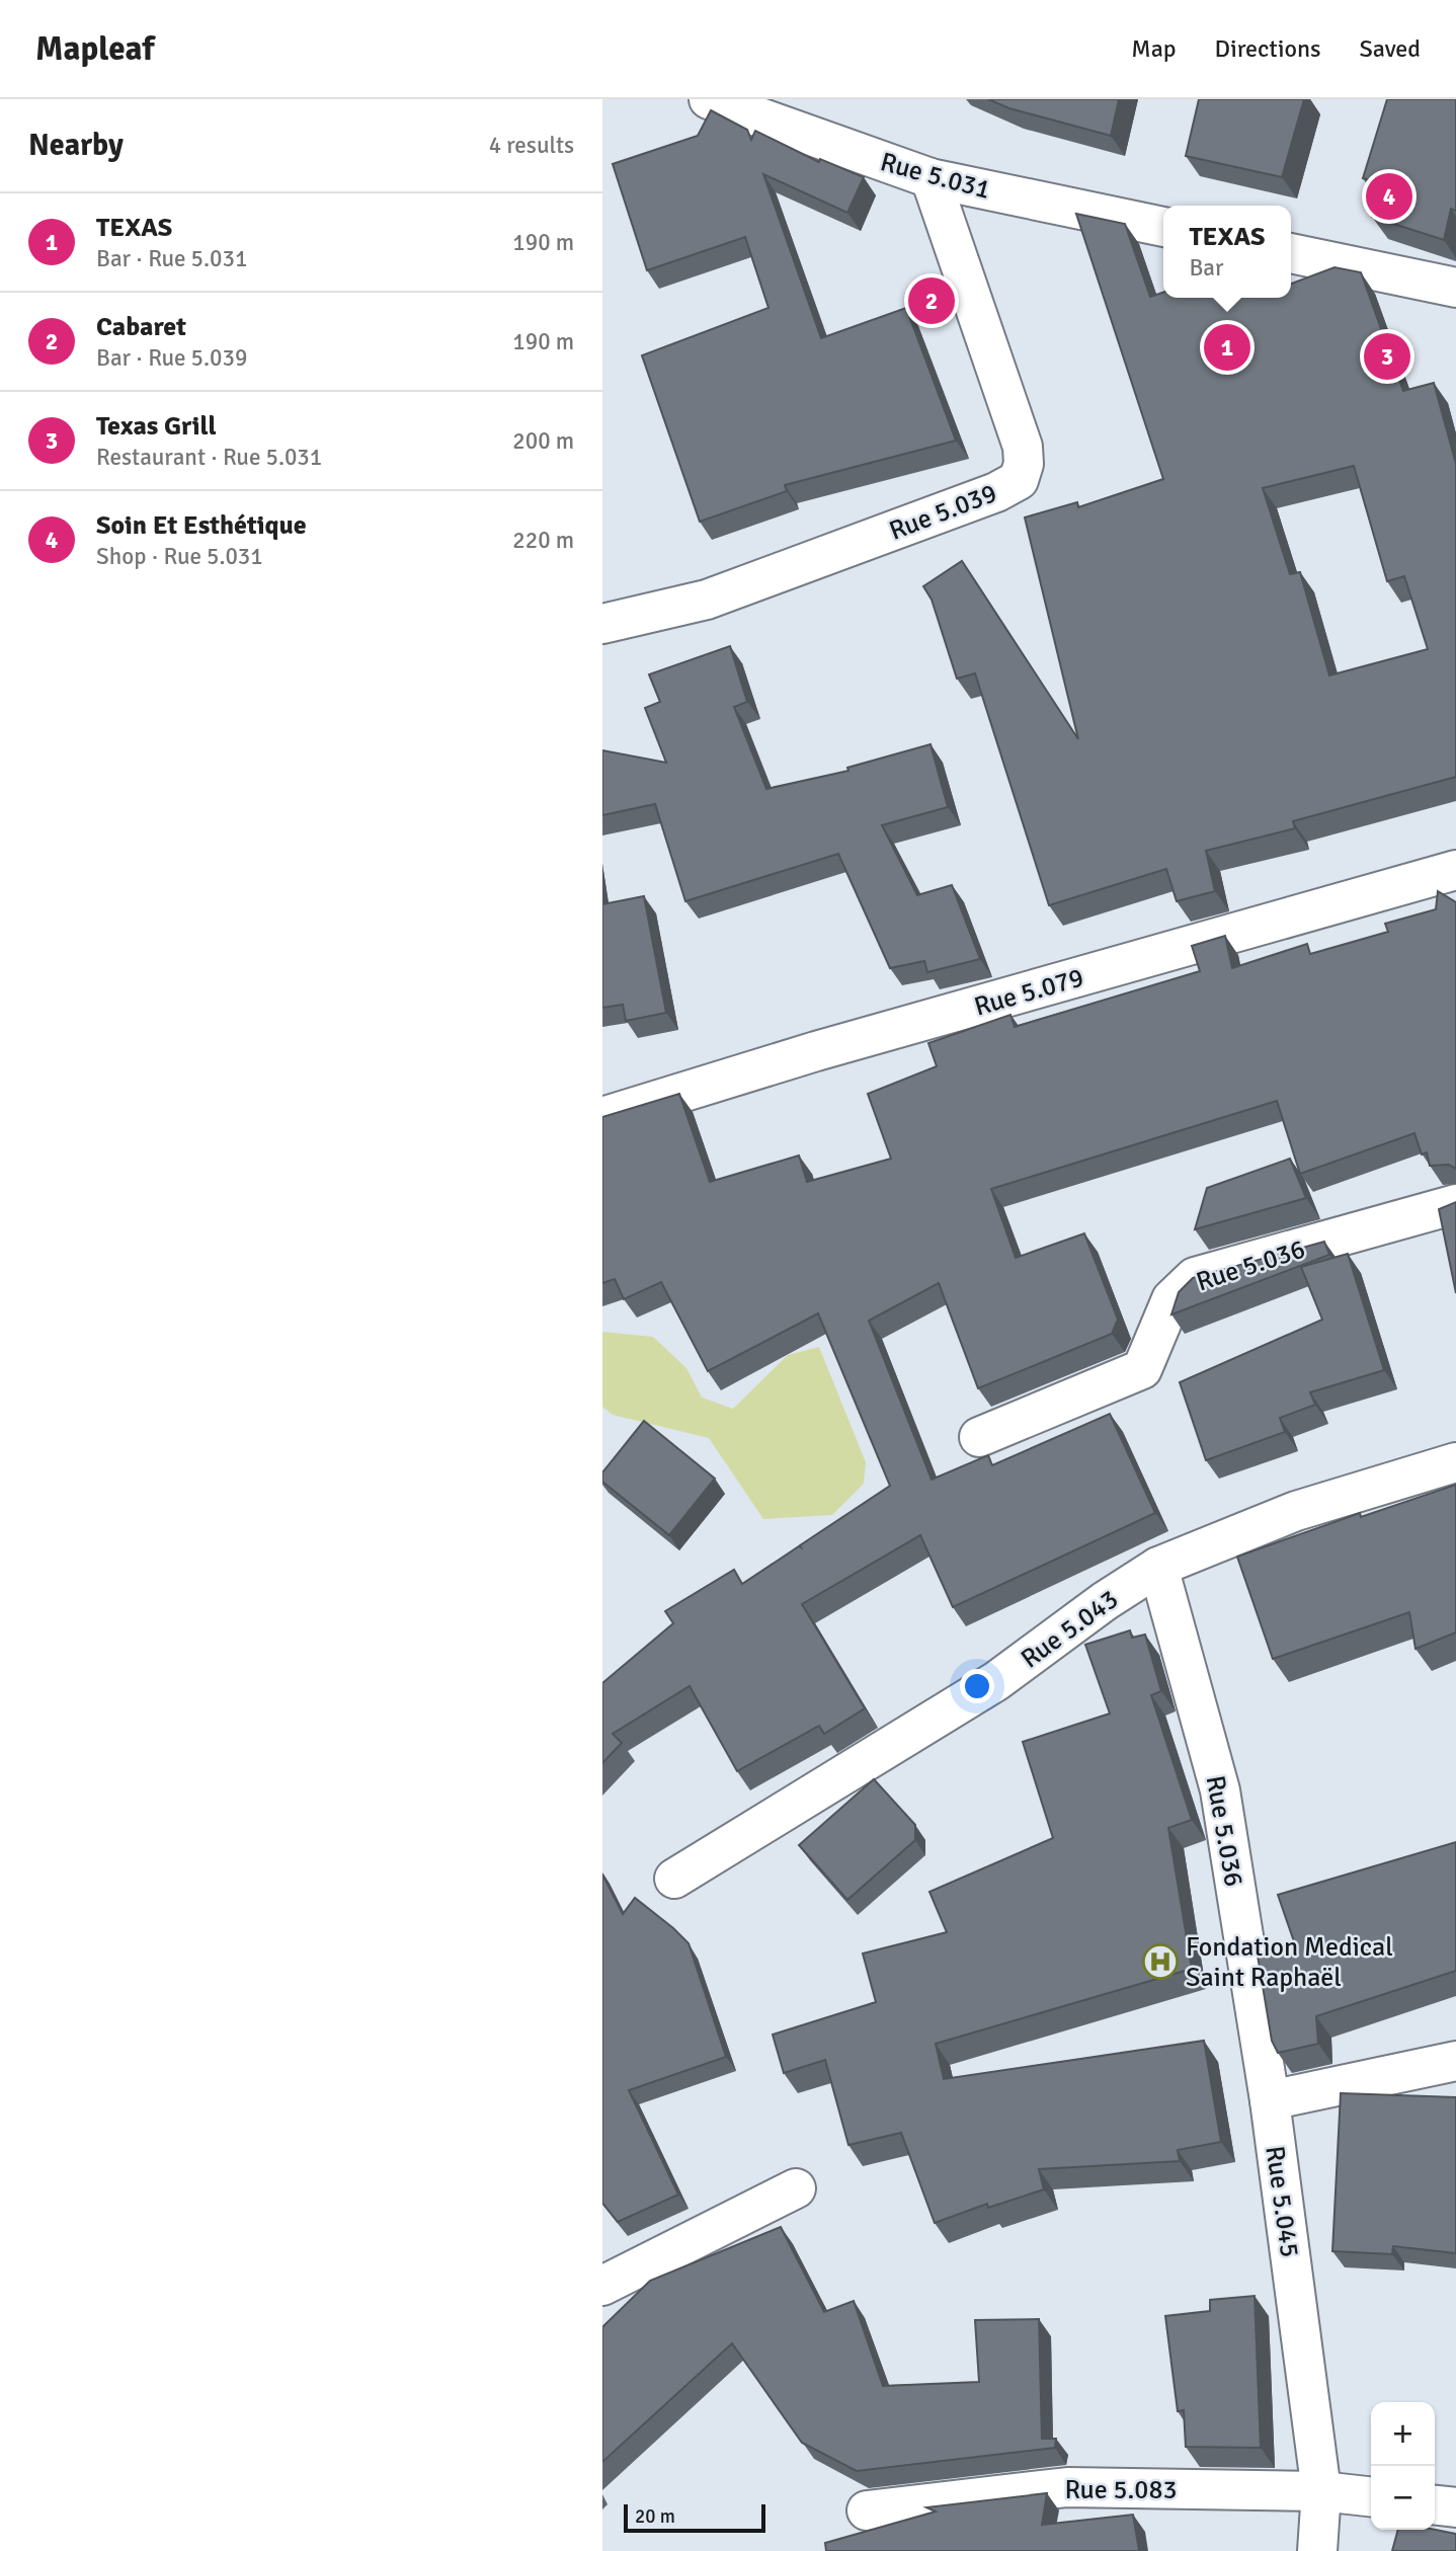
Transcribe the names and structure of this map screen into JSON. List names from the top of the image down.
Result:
{
  "streets": {
    "street": [
      "Rue 5.031",
      "Rue 5.039",
      "Rue 5.079",
      "Rue 5.036",
      "Rue 5.043",
      "Rue 5.045",
      "Rue 5.083"
    ]
  },
  "crossings": [
    ["Rue 5.031", "Rue 5.039"],
    ["Rue 5.036", "Rue 5.043"],
    ["Rue 5.036", "Rue 5.045"],
    ["Rue 5.045", "Rue 5.083"]
  ],
  "places": {
    "hospital": ["Fondation Medical Saint Raphaël"]
  },
  "scale_bar": "20 m",
  "page": {
    "header": "Mapleaf",
    "nav": ["Map", "Directions", "Saved"],
    "heading": ["Nearby", "4 results"],
    "pins": [
      "4",
      "2",
      "1",
      "3"
    ],
    "list": [
      {
        "mark": "1",
        "name": "TEXAS",
        "note": "Bar · Rue 5.031",
        "value": "190 m"
      },
      {
        "mark": "2",
        "name": "Cabaret",
        "note": "Bar · Rue 5.039",
        "value": "190 m"
      },
      {
        "mark": "3",
        "name": "Texas Grill",
        "note": "Restaurant · Rue 5.031",
        "value": "200 m"
      },
      {
        "mark": "4",
        "name": "Soin Et Esthétique",
        "note": "Shop · Rue 5.031",
        "value": "220 m"
      }
    ],
    "popup": ["TEXAS", "Bar"],
    "map_buttons": ["+", "−"],
    "scale": "20 m"
  }
}
